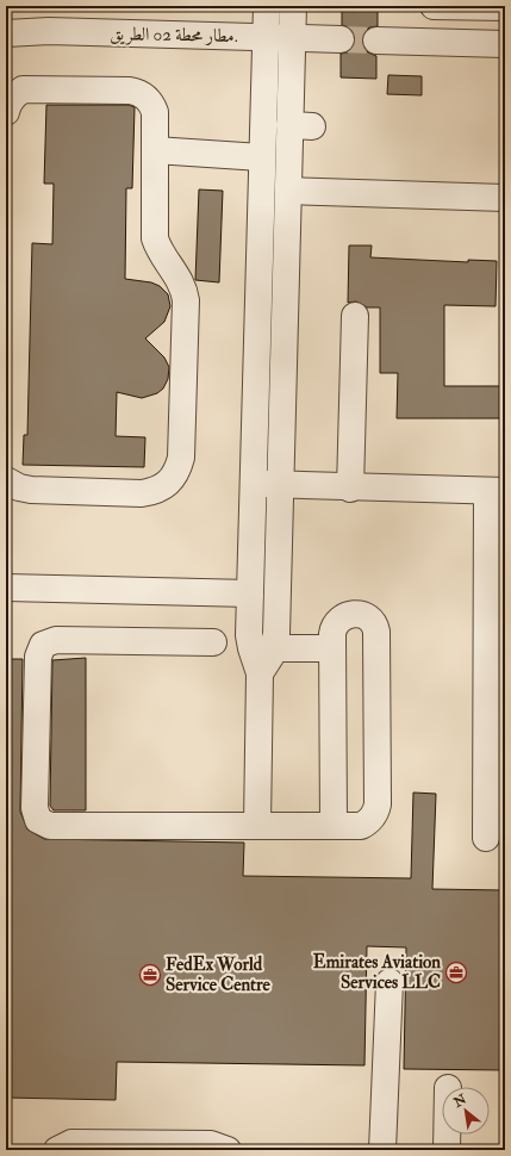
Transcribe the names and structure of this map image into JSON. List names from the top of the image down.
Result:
{
  "streets": {
    "street": ["مطار محطة 02 الطريق."]
  },
  "places": {
    "office": ["Emirates Aviation Services LLC", "FedEx World Service Centre"]
  },
  "north": "top left"
}
